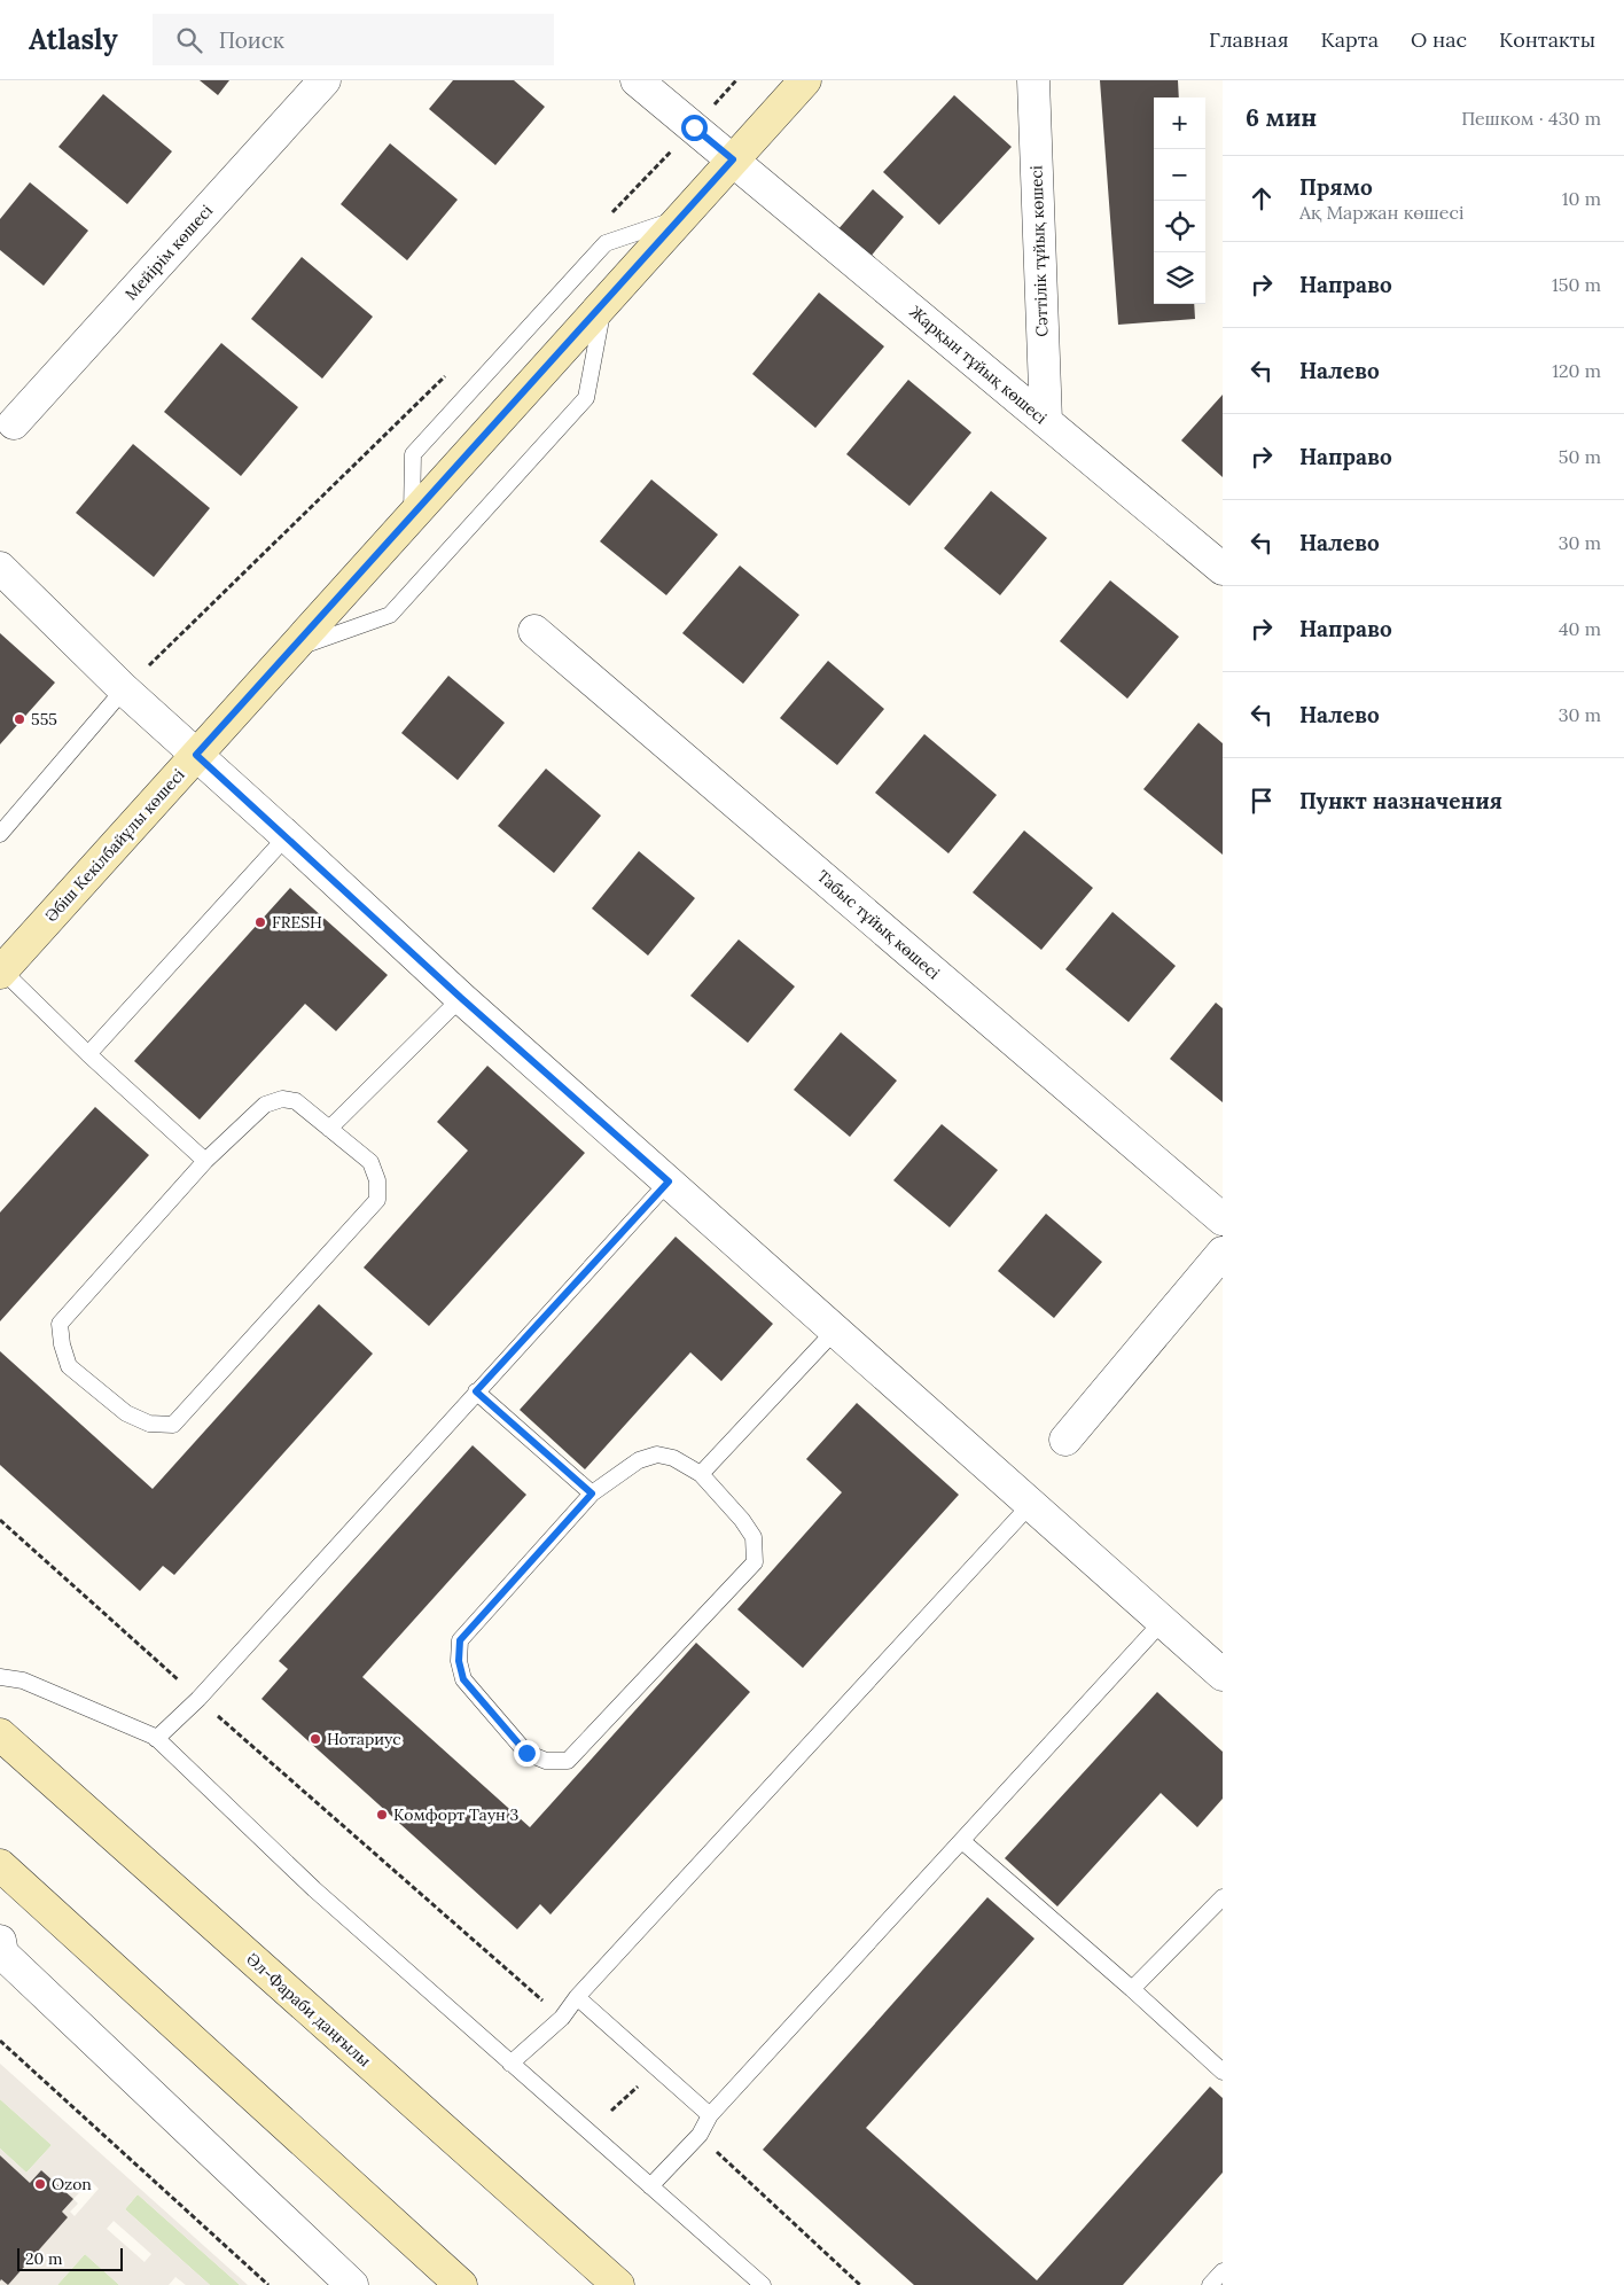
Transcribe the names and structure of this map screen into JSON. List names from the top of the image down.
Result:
{
  "streets": {
    "street": [
      "Сәттілік тұйық көшесі",
      "Мейірім көшесі",
      "Жарқын тұйық көшесі",
      "Әбіш Кекілбайұлы көшесі",
      "Табыс тұйық көшесі",
      "Әл-Фараби даңғылы"
    ]
  },
  "crossings": [
    ["Сәттілік тұйық көшесі", "Жарқын тұйық көшесі"],
    ["Жарқын тұйық көшесі", "Әбіш Кекілбайұлы көшесі"]
  ],
  "places": [
    "555",
    "FRESH",
    "Нотариус",
    "Комфорт Таун 3",
    "Ozon"
  ],
  "scale_bar": "20 m",
  "page": {
    "header": "Atlasly",
    "search": "Поиск",
    "nav": [
      "Главная",
      "Карта",
      "О нас",
      "Контакты"
    ],
    "heading": ["6 мин", "Пешком · 430 m"],
    "map_buttons": ["+", "−"],
    "list": [
      ["Прямо", "Ақ Маржан көшесі", "10 m"],
      ["Направо", "150 m"],
      ["Налево", "120 m"],
      ["Направо", "50 m"],
      ["Налево", "30 m"],
      ["Направо", "40 m"],
      ["Налево", "30 m"],
      "Пункт назначения"
    ],
    "scale": "20 m"
  }
}
